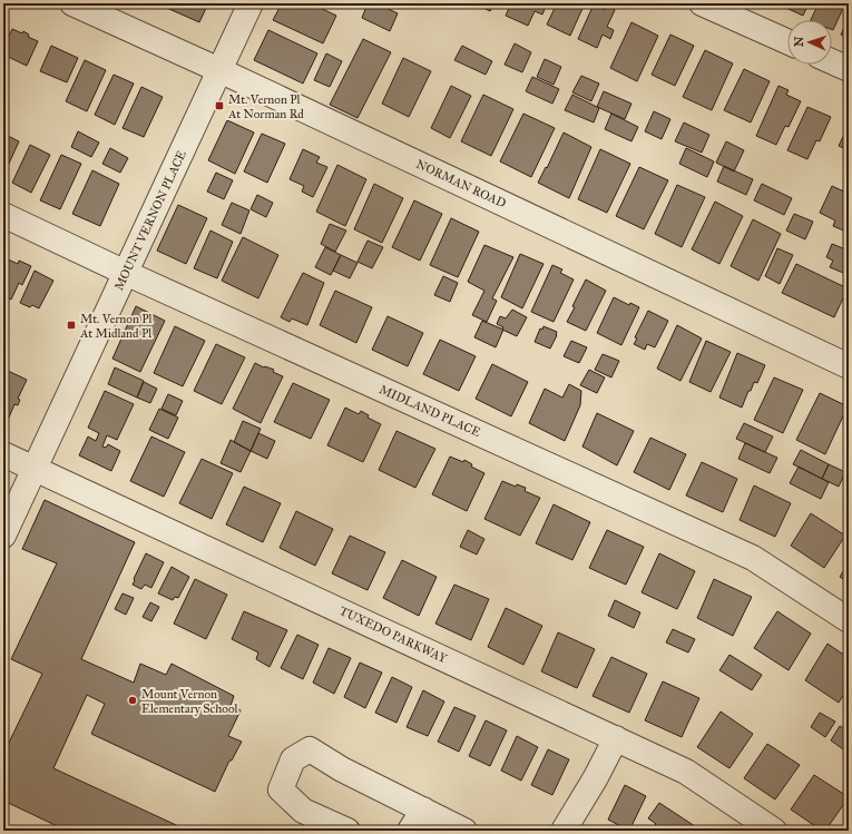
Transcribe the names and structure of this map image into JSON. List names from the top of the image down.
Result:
{
  "streets": {
    "street": [
      "NORMAN ROAD",
      "MOUNT VERNON PLACE",
      "MIDLAND PLACE",
      "TUXEDO PARKWAY"
    ]
  },
  "crossings": [
    ["NORMAN ROAD", "MOUNT VERNON PLACE"],
    ["MOUNT VERNON PLACE", "MIDLAND PLACE"],
    ["MOUNT VERNON PLACE", "TUXEDO PARKWAY"]
  ],
  "places": {
    "transit": ["Mt. Vernon Pl At Norman Rd", "Mt. Vernon Pl At Midland Pl"],
    "other": ["Mount Vernon Elementary School"]
  },
  "north": "left"
}
